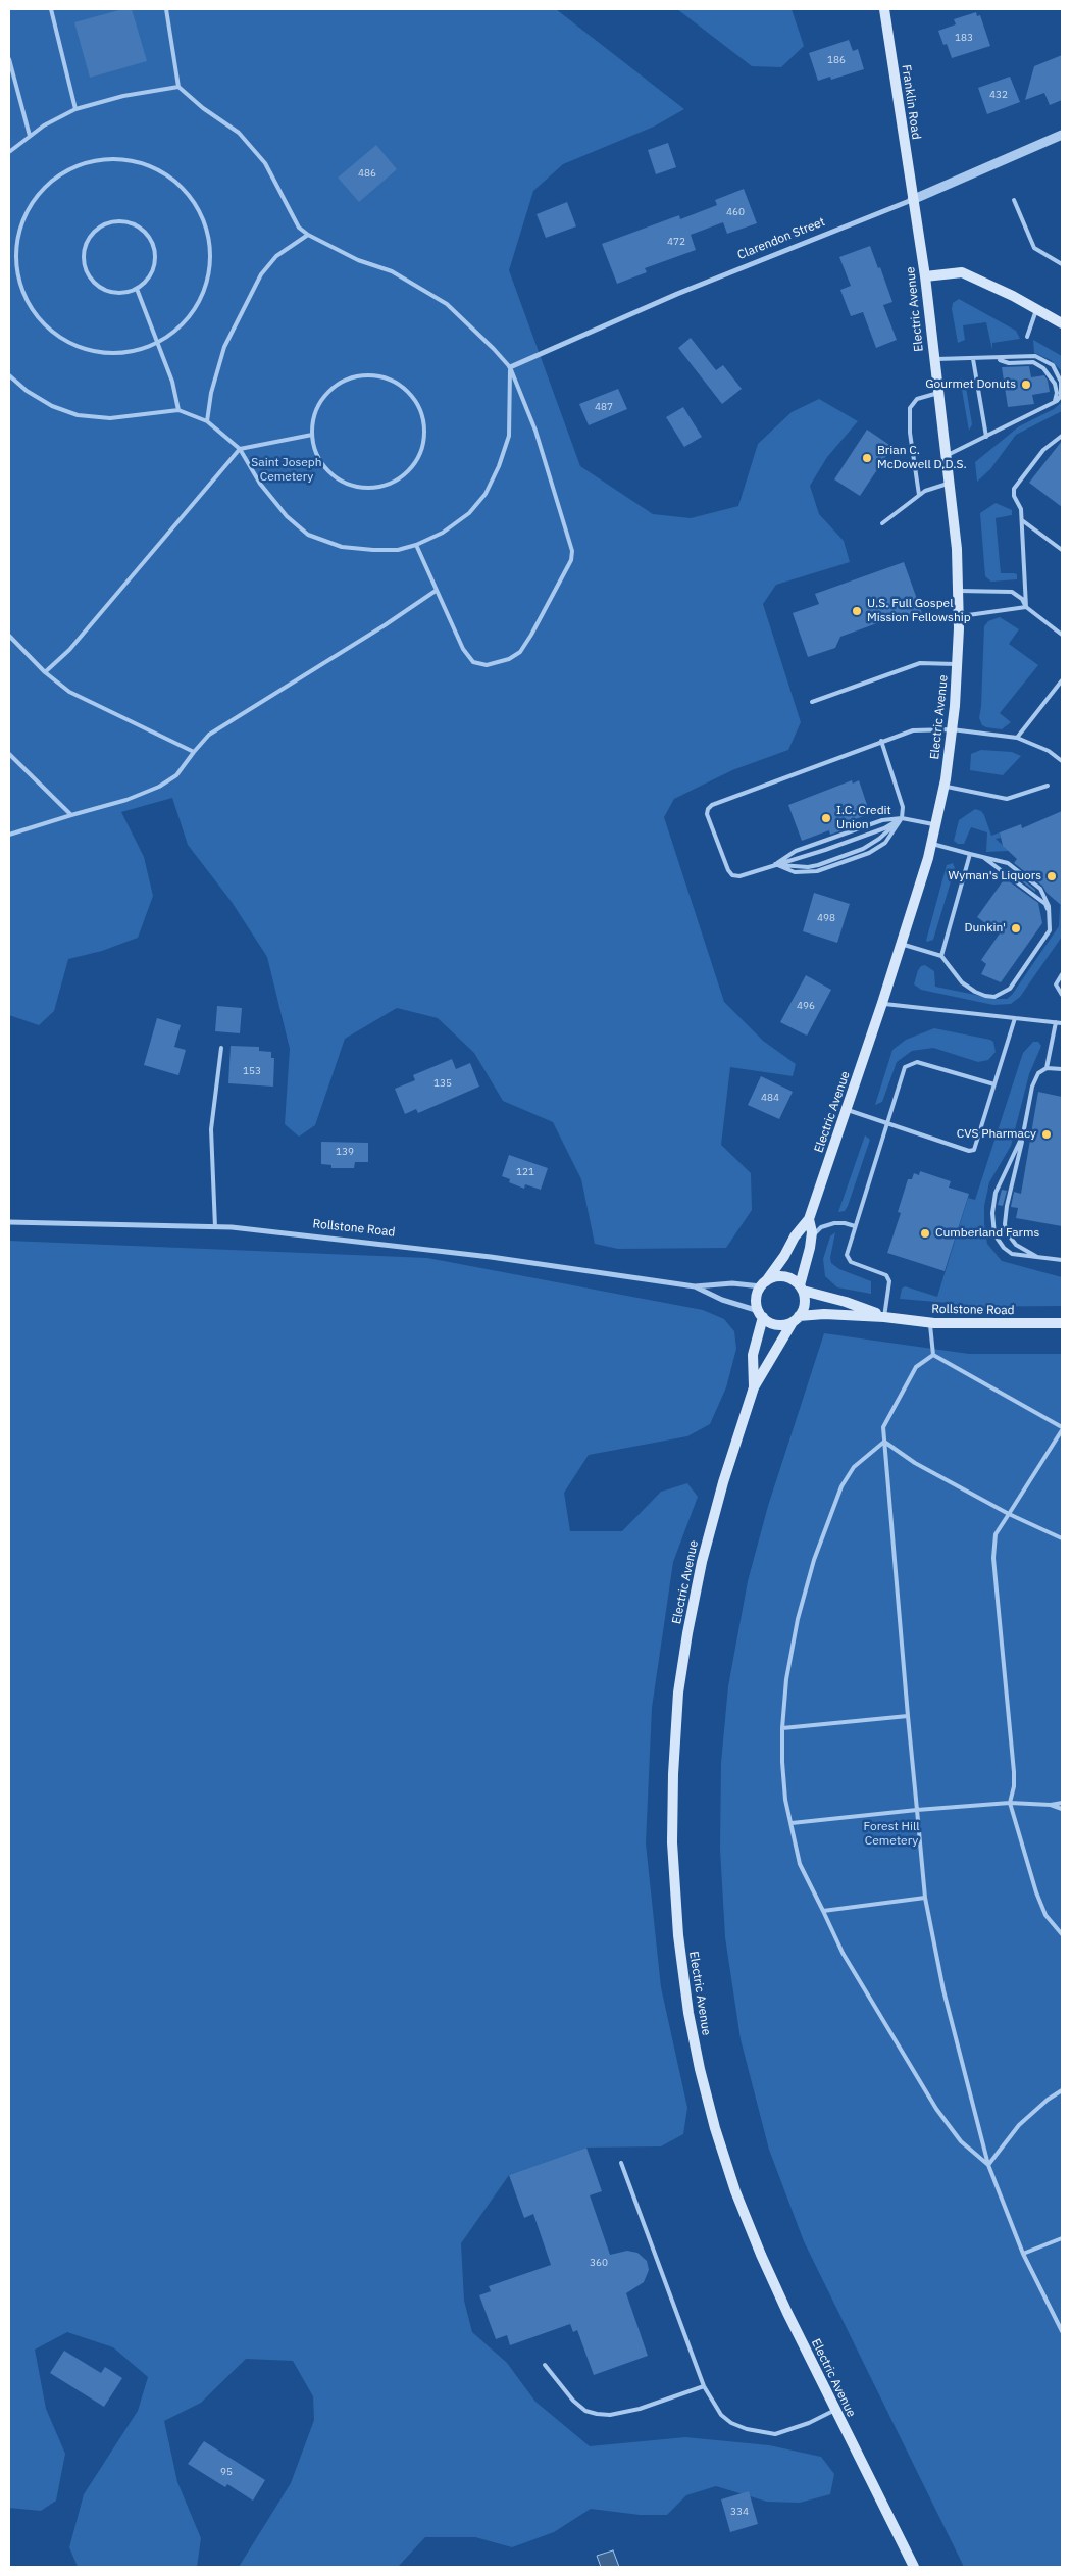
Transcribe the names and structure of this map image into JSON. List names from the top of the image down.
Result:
{
  "streets": {
    "main road": ["Franklin Road", "Electric Avenue", "Rollstone Road"],
    "street": ["Clarendon Street"]
  },
  "crossings": [
    ["Franklin Road", "Clarendon Street"],
    ["Franklin Road", "Electric Avenue"],
    ["Clarendon Street", "Electric Avenue"],
    ["Electric Avenue", "Rollstone Road"]
  ],
  "parks": ["Saint Joseph Cemetery", "Forest Hill Cemetery"],
  "places": [
    "Gourmet Donuts",
    "Brian C. McDowell D.D.S.",
    "U.S. Full Gospel Mission Fellowship",
    "I.C. Credit Union",
    "Wyman's Liquors",
    "Dunkin'",
    "CVS Pharmacy",
    "Cumberland Farms"
  ],
  "house_numbers": [
    "183",
    "186",
    "432",
    "486",
    "460",
    "472",
    "487",
    "498",
    "496",
    "153",
    "135",
    "484",
    "139",
    "121",
    "360",
    "95",
    "334"
  ]
}
